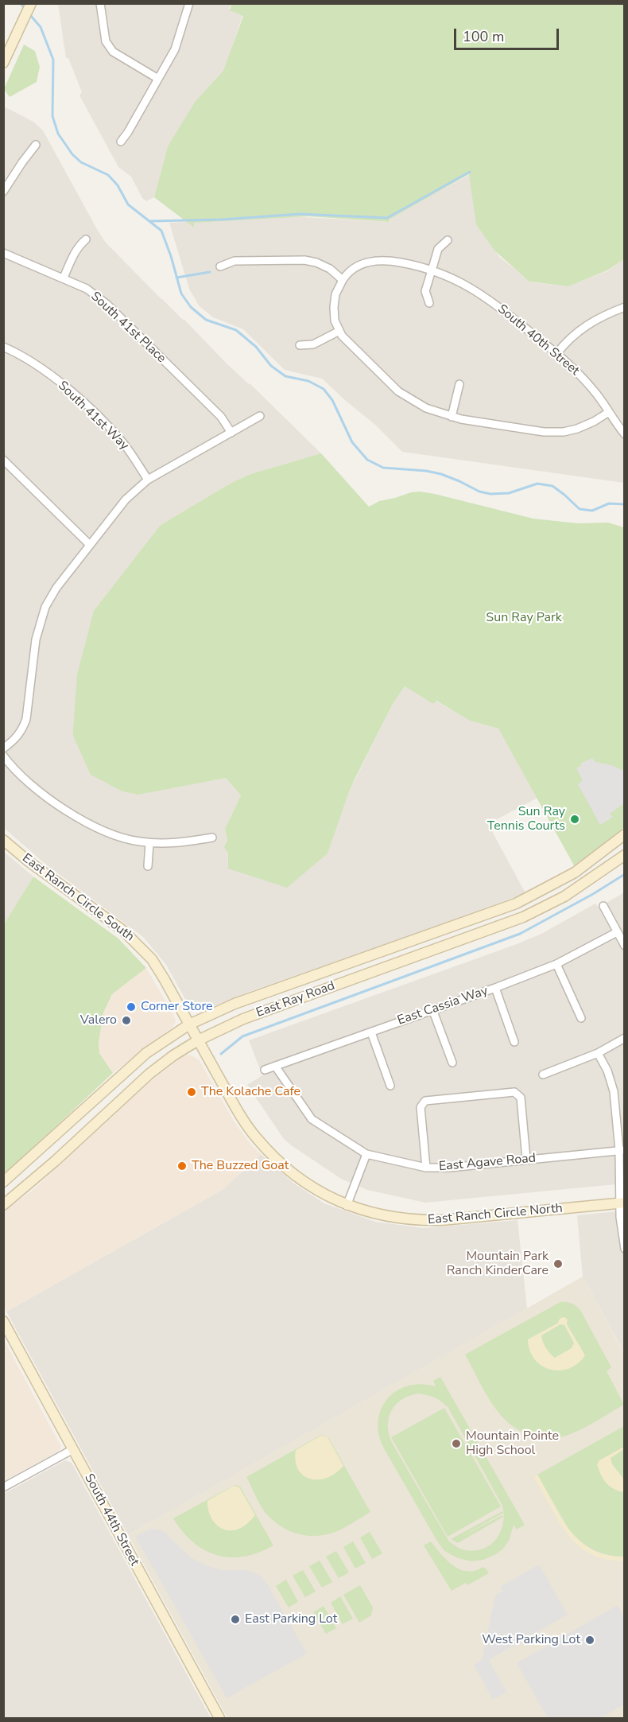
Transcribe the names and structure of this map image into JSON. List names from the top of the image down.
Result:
{
  "streets": {
    "main road": [
      "East Ranch Circle South",
      "East Ray Road",
      "East Ranch Circle North",
      "South 44th Street"
    ],
    "street": [
      "South 41st Place",
      "South 40th Street",
      "South 41st Way",
      "East Cassia Way",
      "East Agave Road"
    ]
  },
  "crossings": [
    ["East Ranch Circle South", "East Ray Road"],
    ["East Ranch Circle South", "East Ranch Circle North"],
    ["East Ray Road", "East Ranch Circle North"],
    ["East Cassia Way", "East Agave Road"]
  ],
  "parks": ["Sun Ray Park"],
  "places": [
    "Sun Ray Tennis Courts",
    "Corner Store",
    "Valero",
    "The Kolache Cafe",
    "The Buzzed Goat",
    "Mountain Park Ranch KinderCare",
    "Mountain Pointe High School",
    "East Parking Lot",
    "West Parking Lot"
  ],
  "scale_bar": "100 m"
}
